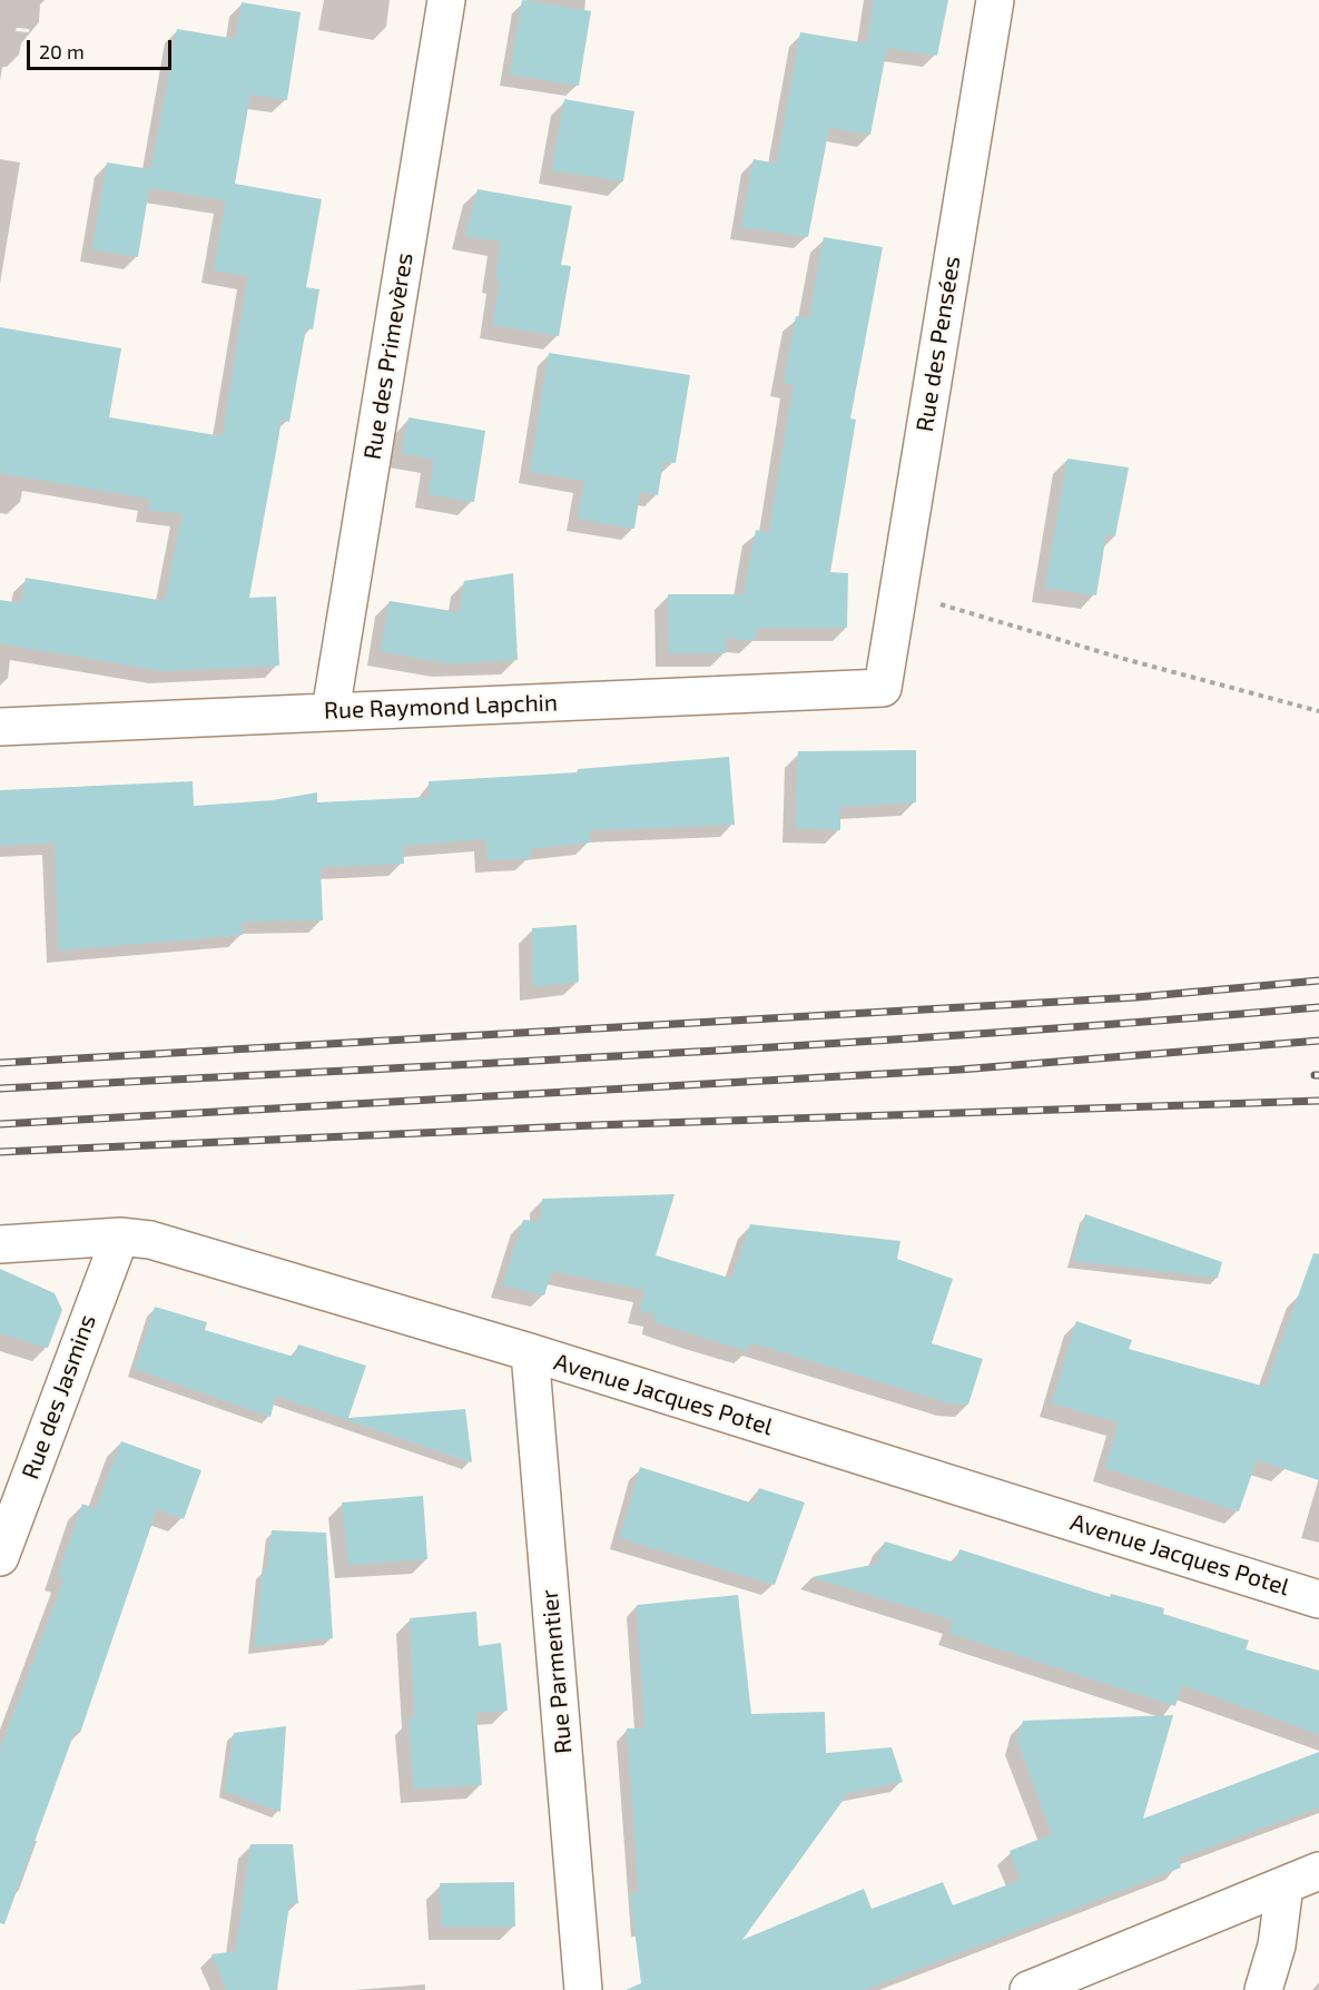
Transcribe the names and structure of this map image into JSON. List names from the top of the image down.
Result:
{
  "streets": {
    "street": [
      "Rue des Pensées",
      "Rue des Primevères",
      "Rue Raymond Lapchin",
      "Avenue Jacques Potel",
      "Rue des Jasmins",
      "Rue Parmentier"
    ]
  },
  "crossings": [
    ["Rue des Pensées", "Rue Raymond Lapchin"],
    ["Rue des Primevères", "Rue Raymond Lapchin"],
    ["Avenue Jacques Potel", "Rue des Jasmins"],
    ["Avenue Jacques Potel", "Rue Parmentier"]
  ],
  "scale_bar": "20 m"
}
